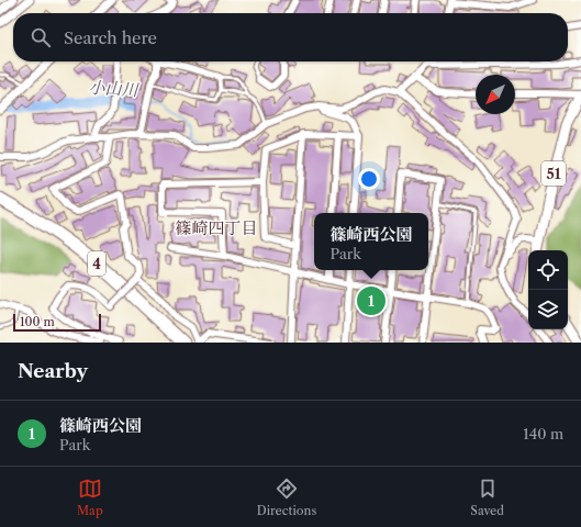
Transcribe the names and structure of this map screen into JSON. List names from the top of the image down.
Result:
{
  "streets": {
    "highway": ["4"],
    "main road": ["51"]
  },
  "districts": ["篠崎四丁目"],
  "water": ["小山川"],
  "scale_bar": "100 m",
  "north": "bottom left",
  "page": {
    "search": "Search here",
    "popup": ["篠崎西公園", "Park"],
    "pins": "1",
    "scale": "100 m",
    "heading": "Nearby",
    "list": [
      {
        "mark": "1",
        "name": "篠崎西公園",
        "note": "Park",
        "value": "140 m"
      }
    ],
    "nav": ["Map", "Directions", "Saved"]
  }
}
